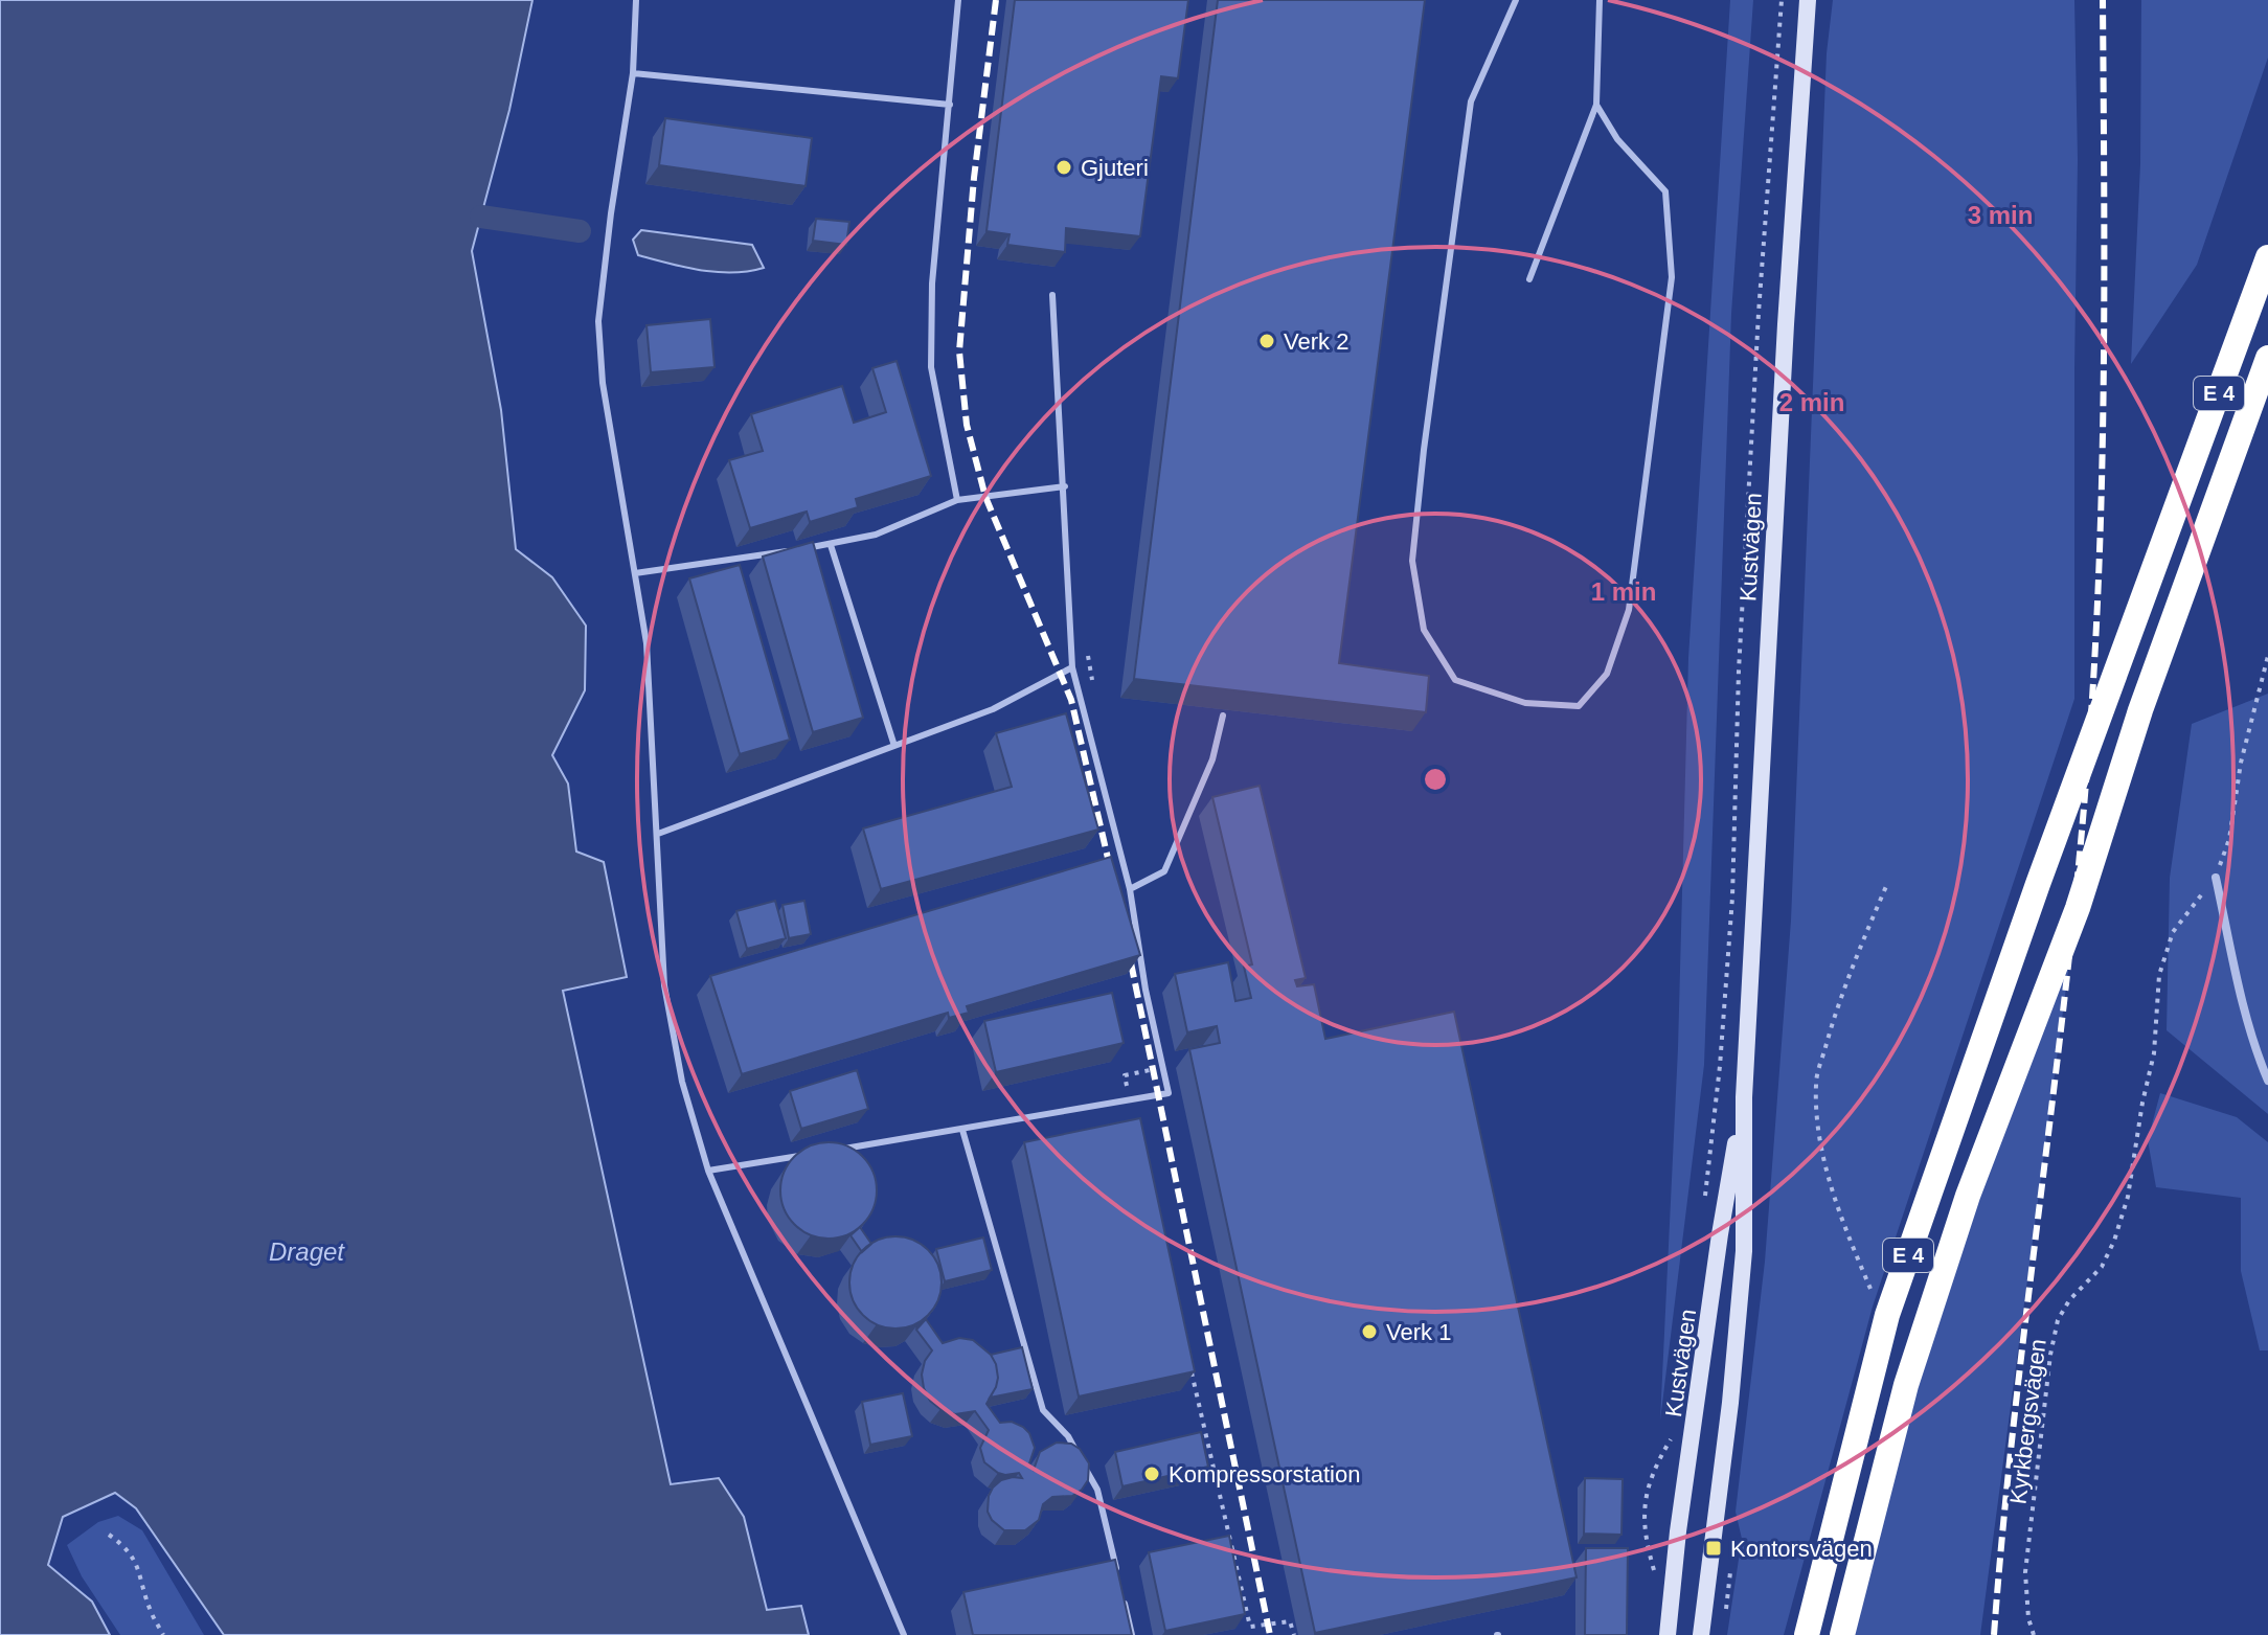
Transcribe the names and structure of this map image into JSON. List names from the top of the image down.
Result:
{
  "streets": {
    "highway": ["E 4"],
    "main road": ["Kustvägen"],
    "path": ["Kyrkbergsvägen"]
  },
  "water": ["Draget"],
  "places": {
    "other": [
      "Gjuteri",
      "Verk 2",
      "Verk 1",
      "Kompressorstation"
    ],
    "transit": ["Kontorsvägen"]
  },
  "rings": ["3 min", "2 min", "1 min"]
}
